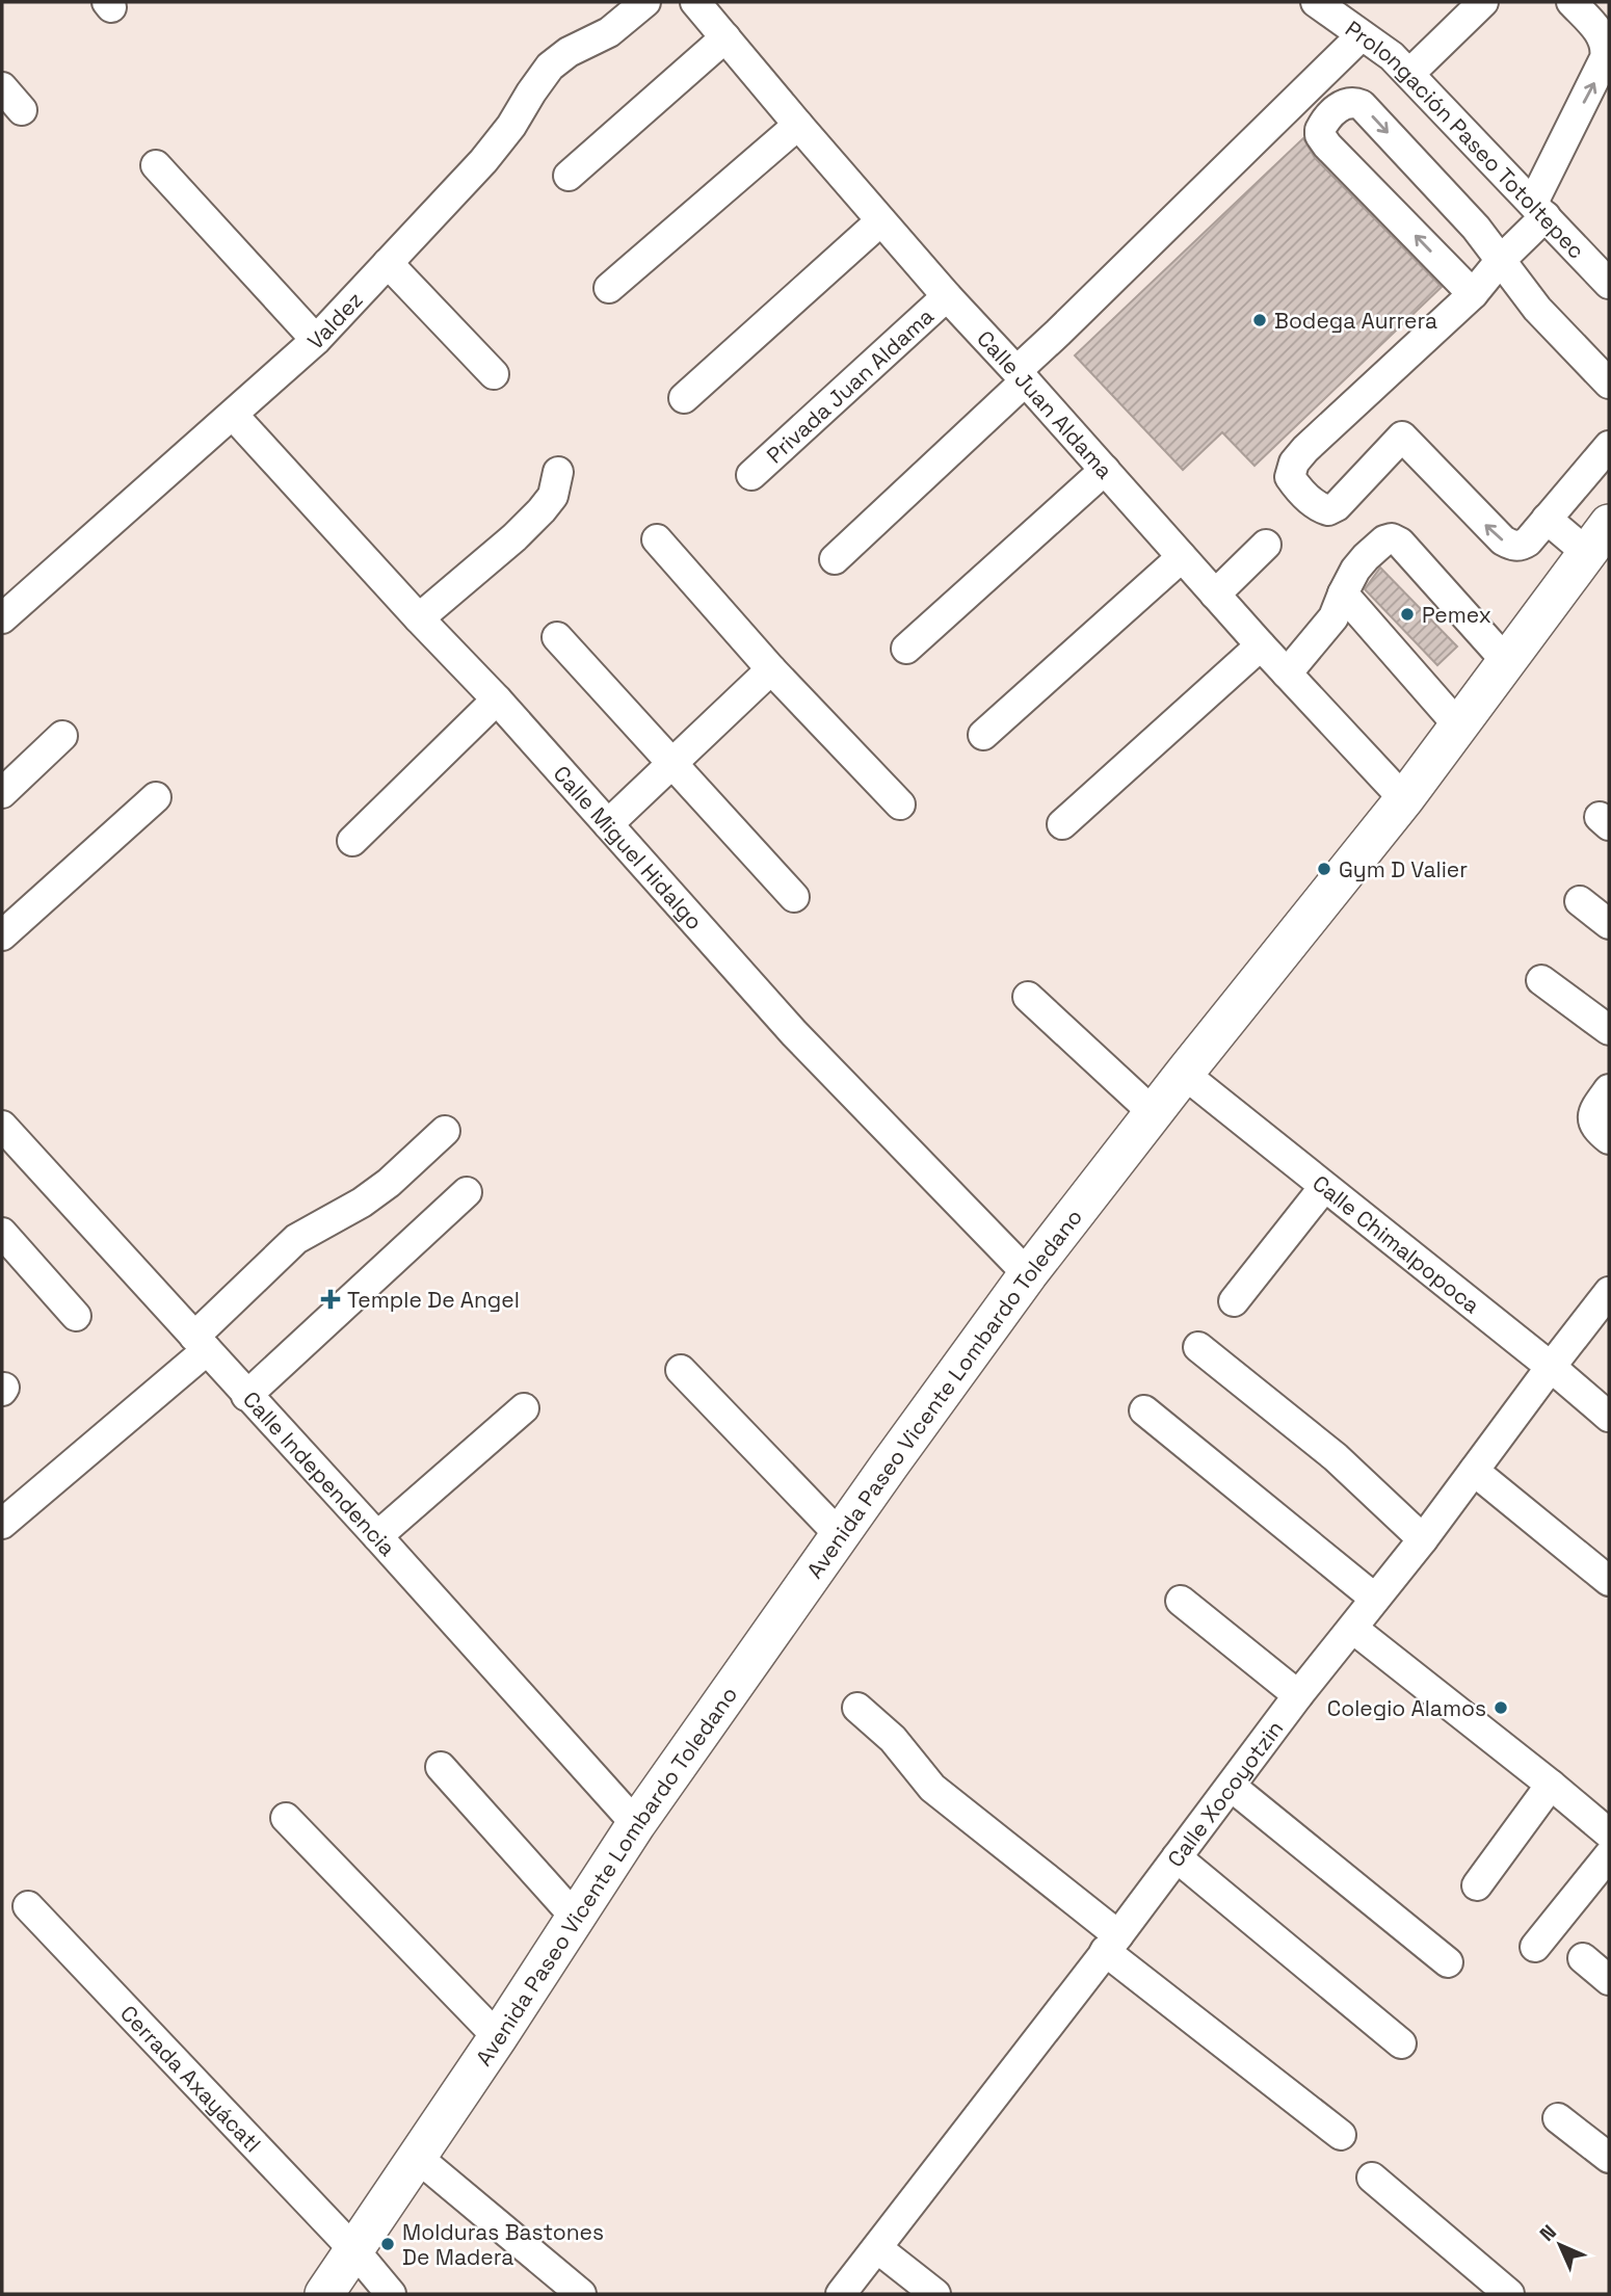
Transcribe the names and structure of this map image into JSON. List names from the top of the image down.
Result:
{
  "streets": {
    "main road": ["Avenida Paseo Vicente Lombardo Toledano"],
    "street": [
      "Prolongación Paseo Totoltepec",
      "Valdez",
      "Privada Juan Aldama",
      "Calle Juan Aldama",
      "Calle Miguel Hidalgo",
      "Calle Chimalpopoca",
      "Calle Independencia",
      "Calle Xocoyotzin",
      "Cerrada Axayácatl"
    ]
  },
  "crossings": [
    ["Valdez", "Calle Miguel Hidalgo"],
    ["Privada Juan Aldama", "Calle Juan Aldama"],
    ["Calle Juan Aldama", "Avenida Paseo Vicente Lombardo Toledano"],
    ["Calle Miguel Hidalgo", "Avenida Paseo Vicente Lombardo Toledano"],
    ["Calle Chimalpopoca", "Avenida Paseo Vicente Lombardo Toledano"],
    ["Calle Chimalpopoca", "Calle Xocoyotzin"],
    ["Avenida Paseo Vicente Lombardo Toledano", "Calle Independencia"],
    ["Avenida Paseo Vicente Lombardo Toledano", "Cerrada Axayácatl"]
  ],
  "places": {
    "other": [
      "Bodega Aurrera",
      "Pemex",
      "Gym D Valier",
      "Colegio Alamos",
      "Molduras Bastones De Madera"
    ],
    "health": ["Temple De Angel"]
  },
  "north": "top left"
}
